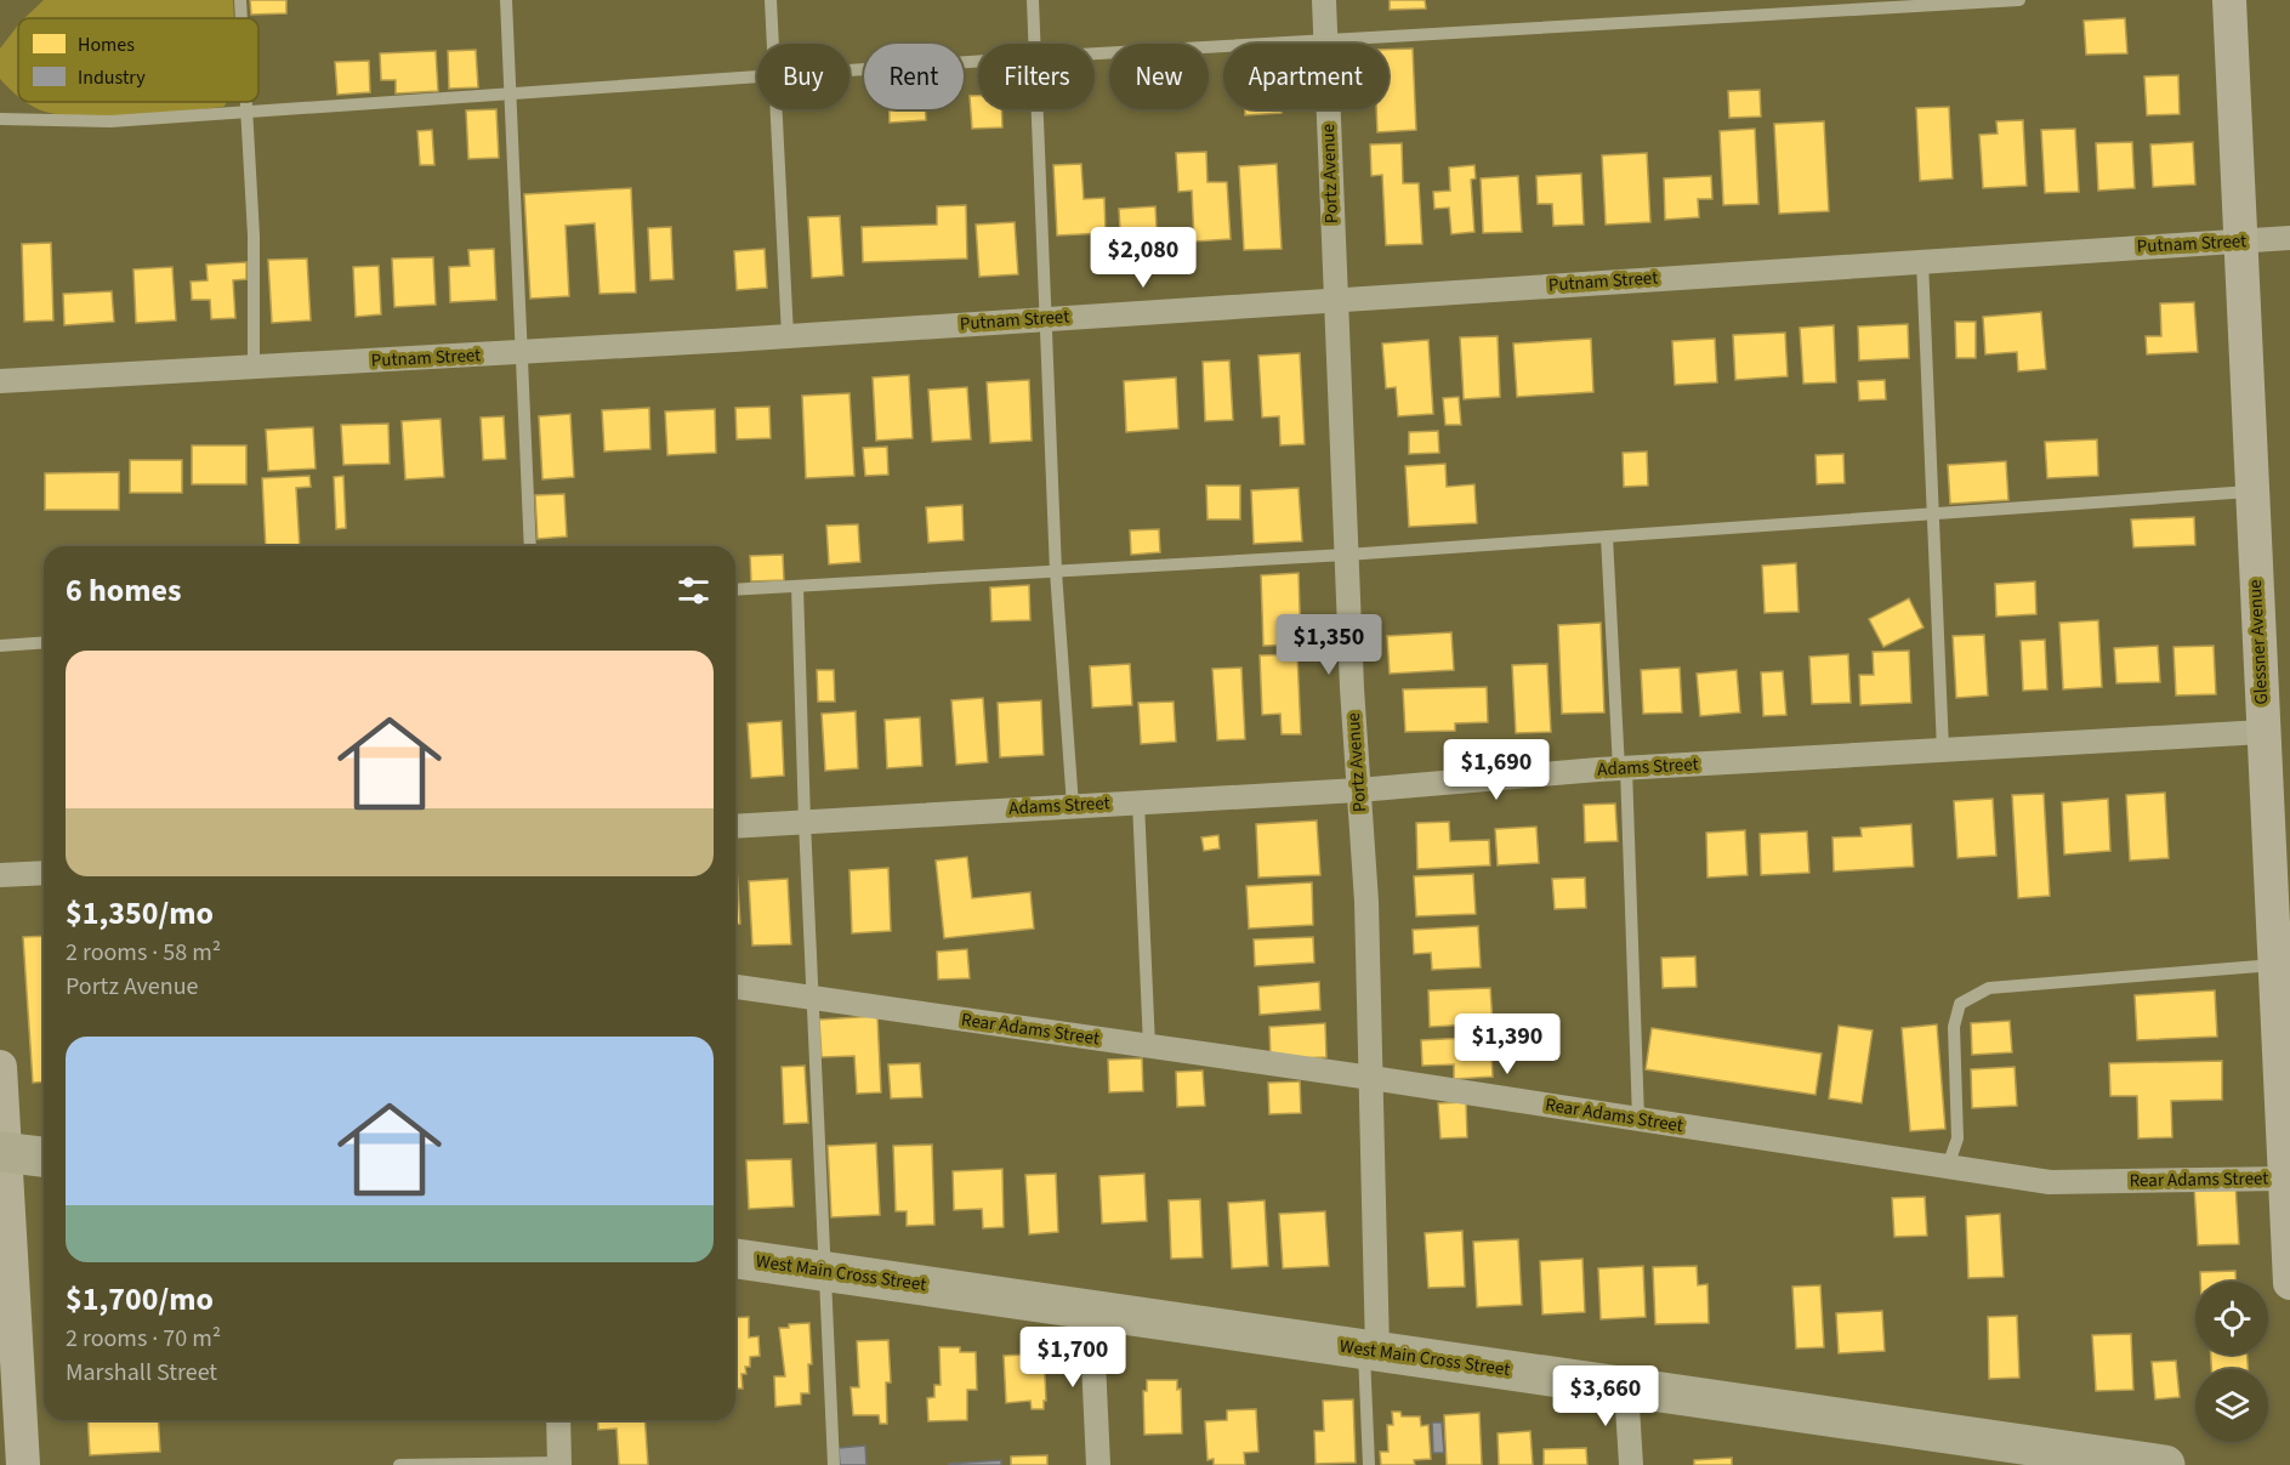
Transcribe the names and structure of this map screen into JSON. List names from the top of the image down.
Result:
{
  "streets": {
    "highway": ["West Main Cross Street"],
    "street": [
      "Portz Avenue",
      "Putnam Street",
      "Glessner Avenue",
      "Adams Street",
      "Rear Adams Street"
    ]
  },
  "crossings": [
    ["Portz Avenue", "Putnam Street"],
    ["Portz Avenue", "Adams Street"],
    ["Portz Avenue", "Rear Adams Street"],
    ["Portz Avenue", "West Main Cross Street"],
    ["Putnam Street", "Glessner Avenue"],
    ["Glessner Avenue", "Adams Street"],
    ["Glessner Avenue", "Rear Adams Street"]
  ],
  "legend": ["Homes", "Industry"],
  "page": {
    "chip": [
      "Buy",
      "Rent",
      "Filters",
      "New",
      "Apartment"
    ],
    "price": [
      "$2,080",
      "$1,350",
      "$1,690",
      "$1,390",
      "$1,700",
      "$3,660"
    ],
    "heading": "6 homes",
    "list": [
      {
        "name": "$1,350/mo",
        "note": "2 rooms · 58 m² · Portz Avenue"
      },
      {
        "name": "$1,700/mo",
        "note": "2 rooms · 70 m² · Marshall Street"
      }
    ]
  }
}
